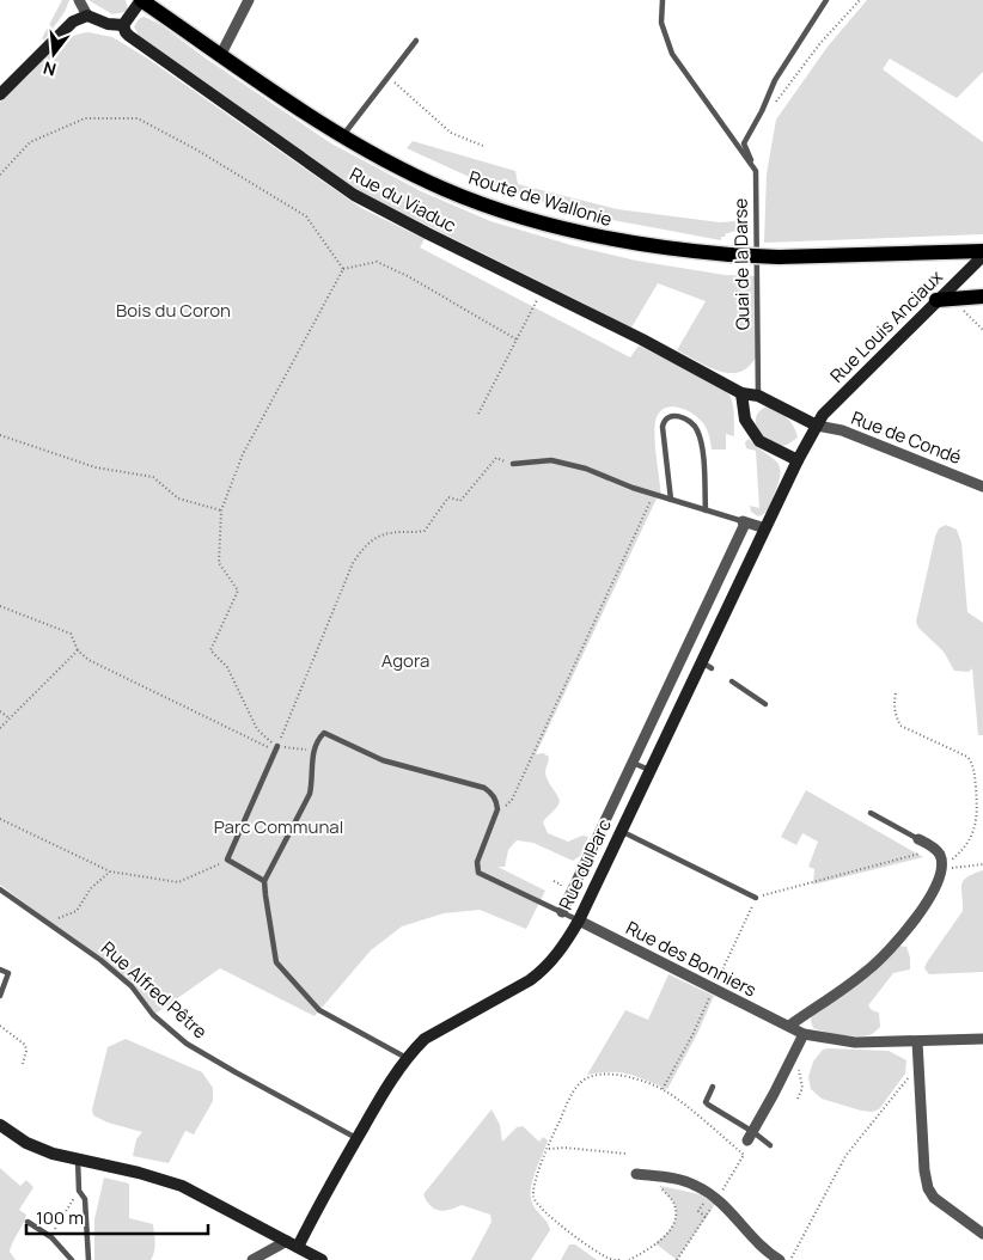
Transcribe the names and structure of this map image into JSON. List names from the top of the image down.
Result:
{
  "streets": {
    "main road": ["Route de Wallonie"],
    "street": [
      "Rue du Viaduc",
      "Rue Louis Anciaux",
      "Rue de Condé",
      "Rue du Parc",
      "Rue des Bonniers"
    ],
    "lane": ["Quai de la Darse", "Rue Alfred Pêtre"]
  },
  "crossings": [
    ["Route de Wallonie", "Rue Louis Anciaux"],
    ["Rue du Viaduc", "Quai de la Darse"],
    ["Rue du Viaduc", "Rue Louis Anciaux"],
    ["Rue du Viaduc", "Rue de Condé"],
    ["Rue du Viaduc", "Rue du Parc"],
    ["Rue Louis Anciaux", "Rue de Condé"],
    ["Rue Louis Anciaux", "Rue du Parc"],
    ["Rue de Condé", "Rue du Parc"],
    ["Rue du Parc", "Rue des Bonniers"],
    ["Rue du Parc", "Rue Alfred Pêtre"]
  ],
  "parks": ["Bois du Coron", "Agora", "Parc Communal"],
  "scale_bar": "100 m",
  "north": "bottom"
}
